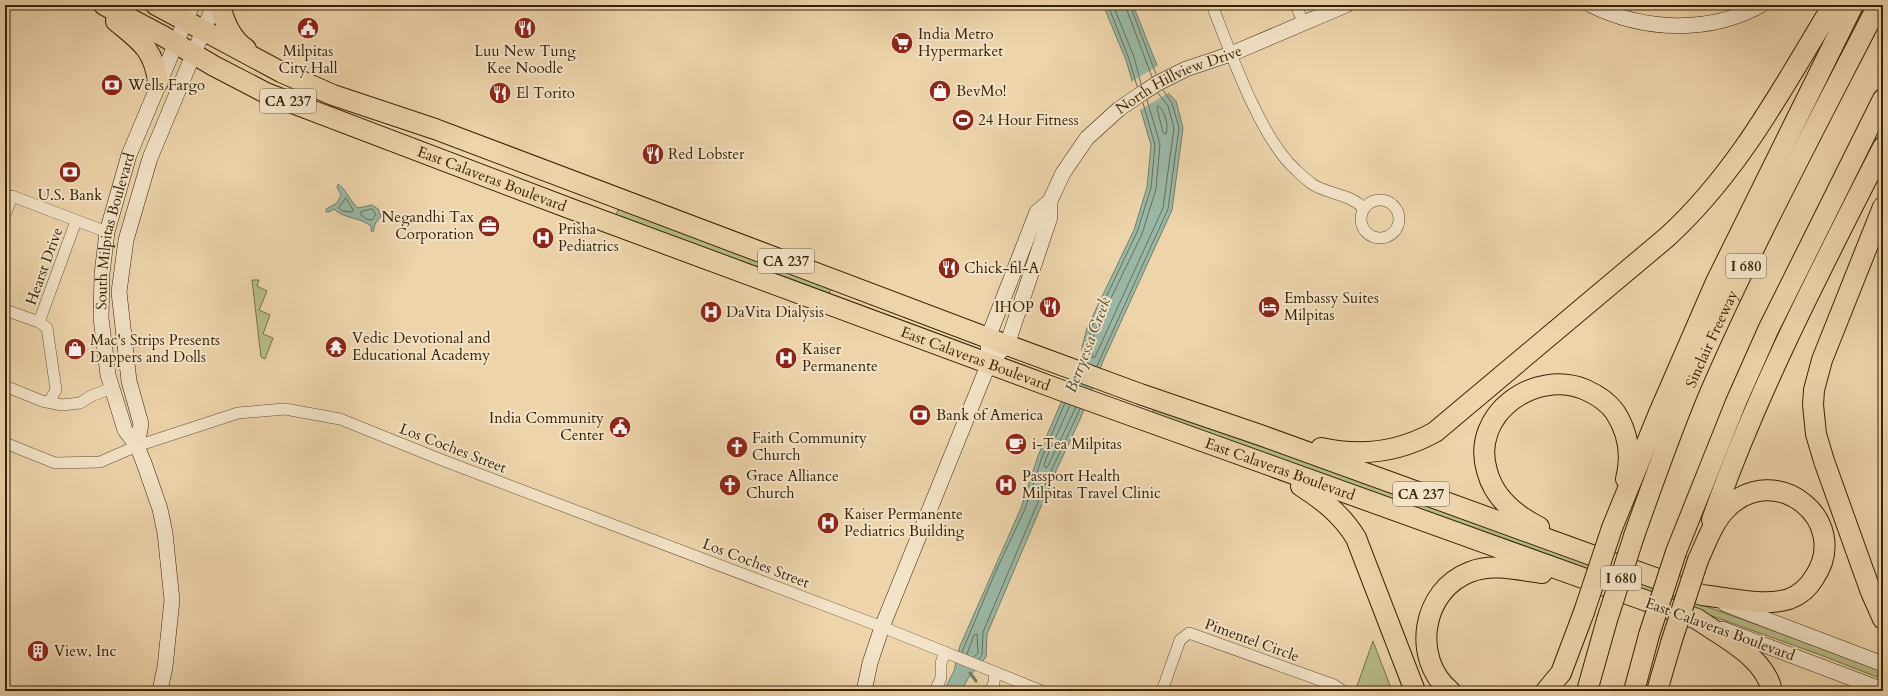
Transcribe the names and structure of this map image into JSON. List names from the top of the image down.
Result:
{
  "streets": {
    "highway": [
      "CA 237",
      "East Calaveras Boulevard",
      "I 680",
      "Sinclair Freeway"
    ],
    "main road": ["North Hillview Drive", "South Milpitas Boulevard"],
    "street": ["Hearst Drive", "Los Coches Street", "Pimentel Circle"]
  },
  "crossings": [
    ["North Hillview Drive", "East Calaveras Boulevard"],
    ["East Calaveras Boulevard", "South Milpitas Boulevard"],
    ["South Milpitas Boulevard", "Hearst Drive"],
    ["South Milpitas Boulevard", "Los Coches Street"],
    ["I 680", "Sinclair Freeway"]
  ],
  "water": ["Berryessa Creek"],
  "places": {
    "public building": ["Milpitas City Hall", "India Community Center"],
    "restaurant": [
      "Luu New Tung Kee Noodle",
      "El Torito",
      "Red Lobster",
      "Chick-fil-A",
      "IHOP"
    ],
    "supermarket": ["India Metro Hypermarket"],
    "bank": ["Wells Fargo", "U.S. Bank", "Bank of America"],
    "shop": ["BevMo!", "Mac's Strips Presents Dappers and Dolls"],
    "sports": ["24 Hour Fitness"],
    "office": ["Negandhi Tax Corporation"],
    "hospital": [
      "Prisha Pediatrics",
      "DaVita Dialysis",
      "Kaiser Permanente",
      "Passport Health Milpitas Travel Clinic",
      "Kaiser Permanente Pediatrics Building"
    ],
    "hotel": ["Embassy Suites Milpitas"],
    "temple": ["Vedic Devotional and Educational Academy"],
    "cafe": ["i-Tea Milpitas"],
    "church": ["Faith Community Church", "Grace Alliance Church"],
    "building": ["View, Inc"]
  }
}
